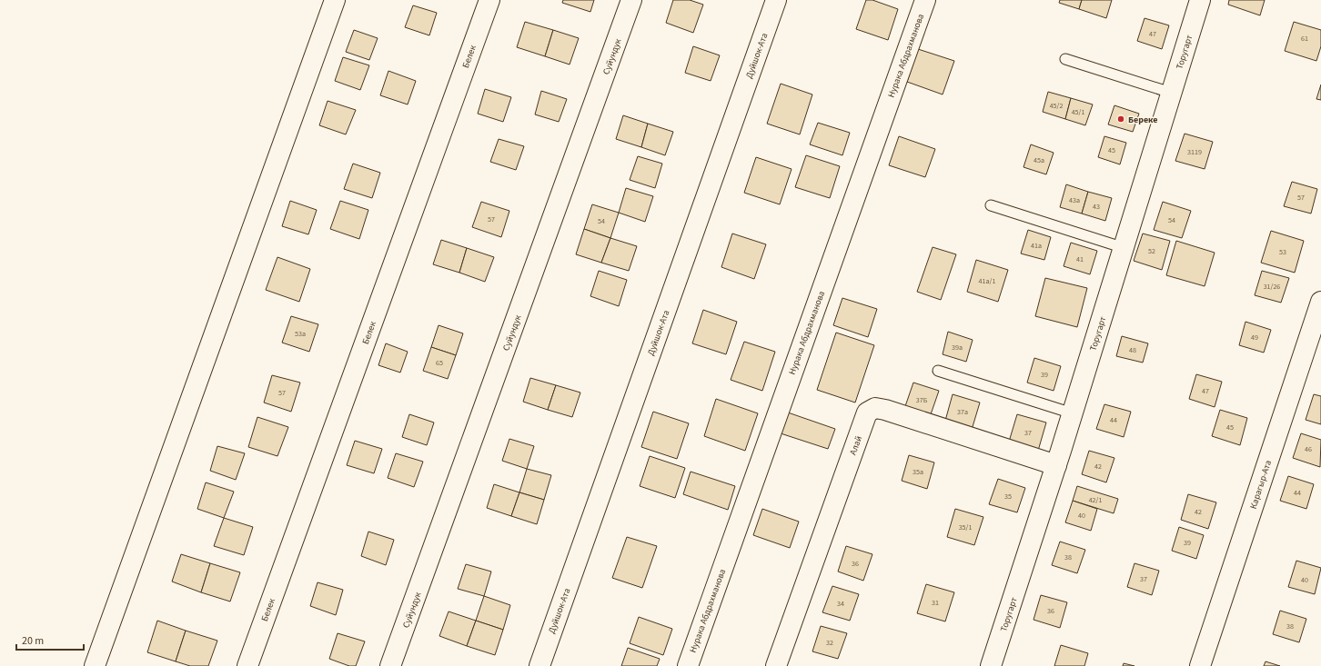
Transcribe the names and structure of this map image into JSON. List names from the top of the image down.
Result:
{
  "streets": {
    "street": [
      "Торугарт",
      "Дуйшок-Ата",
      "Нурака Абдрахманова",
      "Белек",
      "Суйундук",
      "Алай",
      "Карагыр-Ата"
    ]
  },
  "crossings": [
    ["Торугарт", "Алай"]
  ],
  "places": ["Береке"],
  "house_numbers": [
    "47",
    "61",
    "45/2",
    "45/1",
    "45",
    "3119",
    "45а",
    "57",
    "43а",
    "43",
    "57",
    "54",
    "54",
    "41а",
    "52",
    "53",
    "41",
    "41а/1",
    "31/26",
    "53а",
    "49",
    "39а",
    "48",
    "65",
    "39",
    "47",
    "57",
    "37Б",
    "37а",
    "44",
    "45",
    "37",
    "46",
    "42",
    "35а",
    "44",
    "35",
    "42/1",
    "42",
    "40",
    "35/1",
    "39",
    "38",
    "36",
    "37",
    "40",
    "31",
    "34",
    "36",
    "38",
    "32"
  ],
  "scale_bar": "20 m"
}
